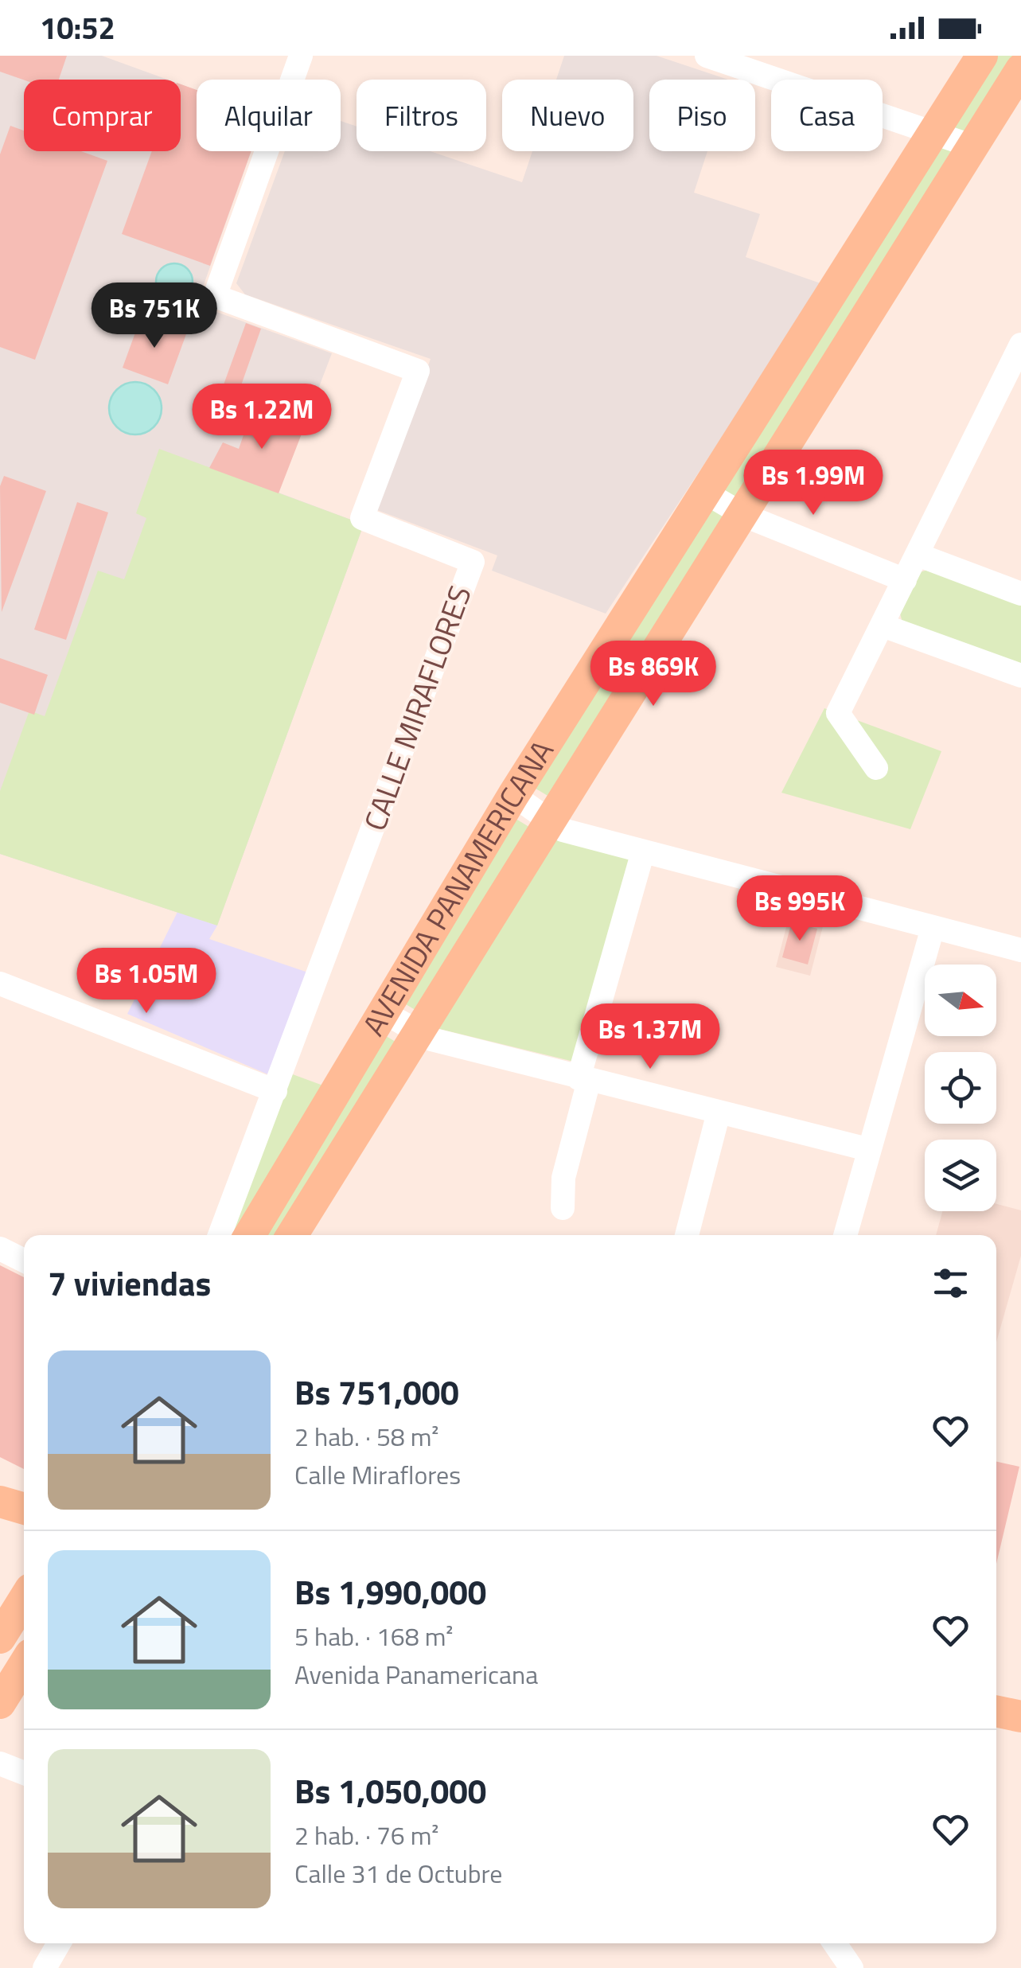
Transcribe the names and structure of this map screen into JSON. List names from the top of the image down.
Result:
{
  "streets": {
    "main road": ["AVENIDA PANAMERICANA"],
    "street": ["CALLE MIRAFLORES"]
  },
  "north": "right",
  "page": {
    "status": "10:52",
    "chip": [
      "Comprar",
      "Alquilar",
      "Filtros",
      "Nuevo",
      "Piso",
      "Casa"
    ],
    "price": [
      "Bs 751K",
      "Bs 1.22M",
      "Bs 1.99M",
      "Bs 869K",
      "Bs 995K",
      "Bs 1.05M",
      "Bs 1.37M"
    ],
    "heading": "7 viviendas",
    "list": [
      {
        "name": "Bs 751,000",
        "note": "2 hab. · 58 m² · Calle Miraflores"
      },
      {
        "name": "Bs 1,990,000",
        "note": "5 hab. · 168 m² · Avenida Panamericana"
      },
      {
        "name": "Bs 1,050,000",
        "note": "2 hab. · 76 m² · Calle 31 de Octubre"
      }
    ]
  }
}
